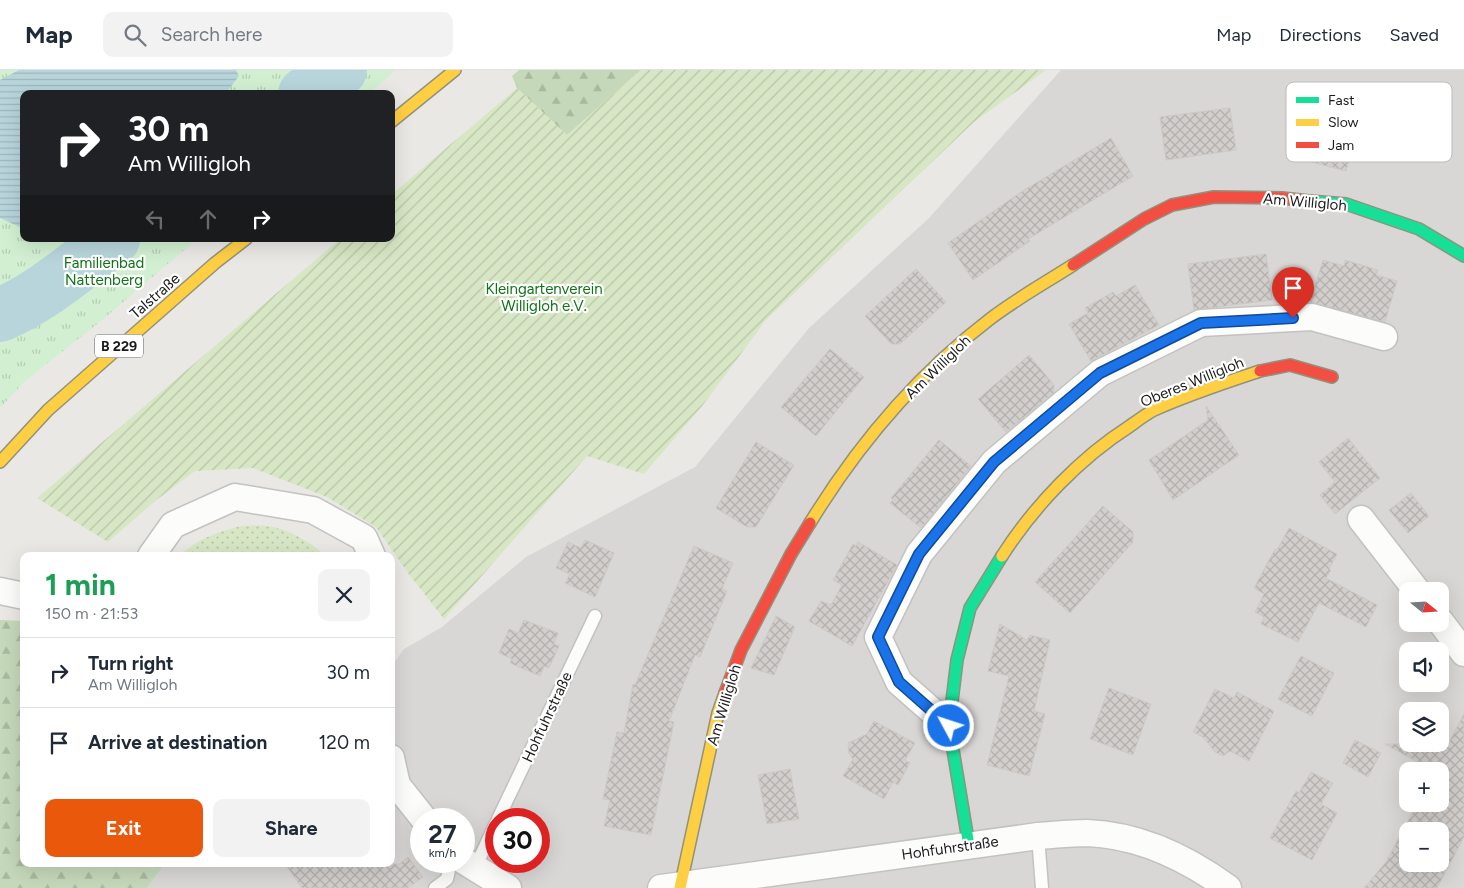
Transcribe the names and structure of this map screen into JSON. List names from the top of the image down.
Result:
{
  "streets": {
    "street": [
      "Am Willigloh",
      "Talstraße",
      "B 229",
      "Oberes Willigloh",
      "Hohfuhrstraße"
    ]
  },
  "crossings": [
    ["Am Willigloh", "Hohfuhrstraße"],
    ["Oberes Willigloh", "Hohfuhrstraße"]
  ],
  "parks": ["Familienbad Nattenberg", "Kleingartenverein Willigloh e.V."],
  "legend": ["Fast", "Slow", "Jam"],
  "north": "right",
  "page": {
    "header": "Map",
    "search": "Search here",
    "nav": ["Map", "Directions", "Saved"],
    "turn": ["30 m", "Am Willigloh"],
    "heading": ["1 min", "150 m · 21:53"],
    "map_buttons": ["+", "−"],
    "list": [
      {
        "name": "Turn right",
        "note": "Am Willigloh",
        "value": "30 m"
      },
      {
        "name": "Arrive at destination",
        "value": "120 m"
      }
    ],
    "buttons": ["Exit", "Share"],
    "speed": "27 km/h",
    "limit": "30"
  }
}
